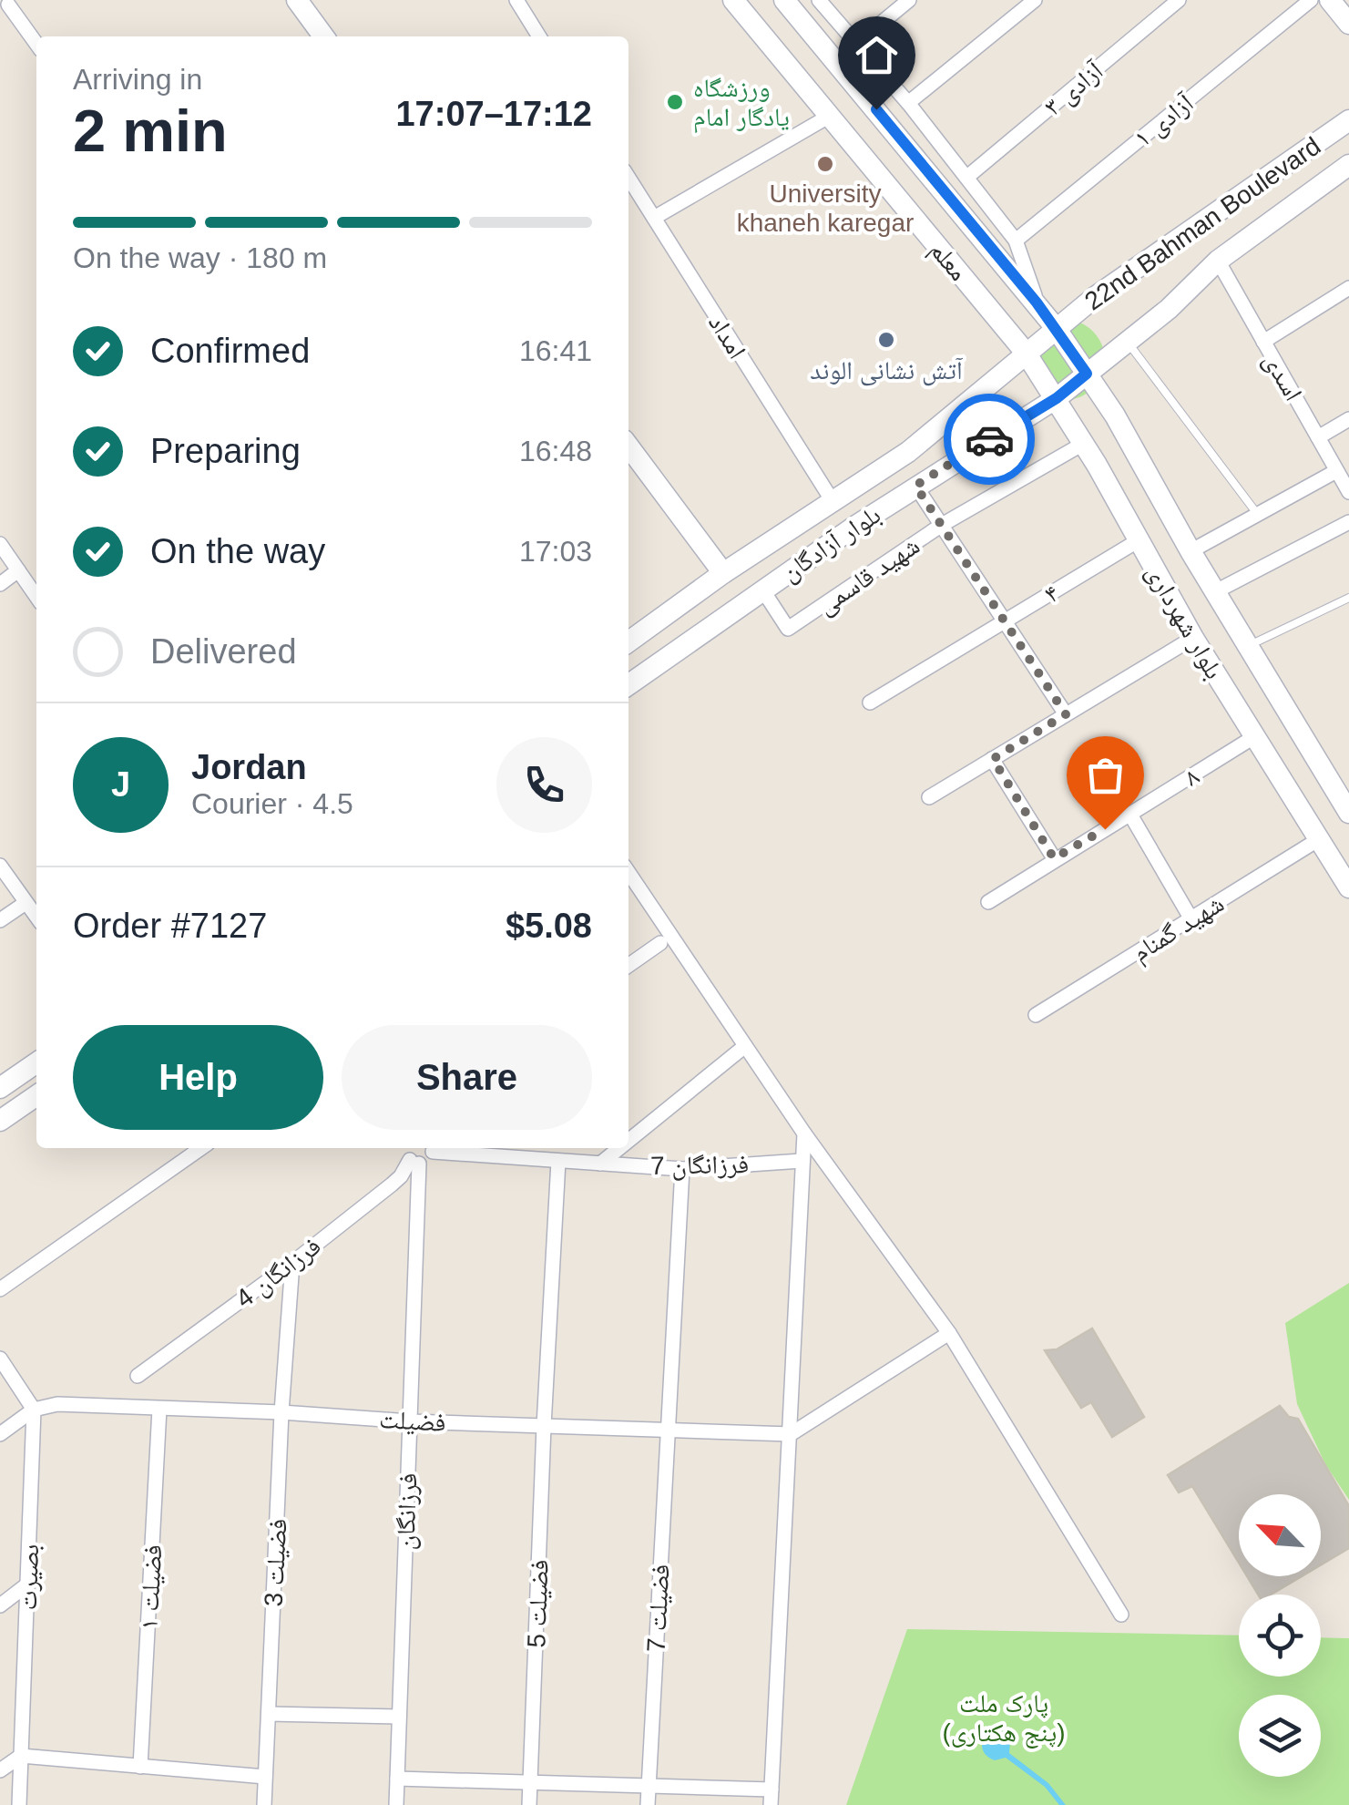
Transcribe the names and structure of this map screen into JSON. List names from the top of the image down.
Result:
{
  "streets": {
    "street": [
      "آزادی ۳",
      "آزادی ۱",
      "22nd Bahman Boulevard",
      "معلم",
      "امداد",
      "اسدی",
      "بلوار آزادگان",
      "شهید قاسمی",
      "۴",
      "بلوار شهرداری",
      "۸",
      "شهید گمنام",
      "فرزانگان 7",
      "فرزانگان 4",
      "فضیلت",
      "فرزانگان",
      "فضیلت 3",
      "بصیرت",
      "فضیلت ۱",
      "فضیلت 5",
      "فضیلت 7"
    ]
  },
  "crossings": [
    ["22nd Bahman Boulevard", "اسدی"],
    ["22nd Bahman Boulevard", "بلوار آزادگان"],
    ["22nd Bahman Boulevard", "بلوار شهرداری"],
    ["معلم", "بلوار آزادگان"],
    ["معلم", "بلوار شهرداری"],
    ["امداد", "بلوار آزادگان"],
    ["بلوار آزادگان", "شهید قاسمی"],
    ["بلوار آزادگان", "بلوار شهرداری"],
    ["شهید قاسمی", "بلوار شهرداری"],
    ["۴", "بلوار شهرداری"],
    ["بلوار شهرداری", "۸"],
    ["بلوار شهرداری", "شهید گمنام"],
    ["فرزانگان 7", "فرزانگان 4"],
    ["فرزانگان 7", "فضیلت 5"],
    ["فرزانگان 7", "فضیلت 7"],
    ["فرزانگان 4", "فرزانگان"],
    ["فرزانگان 4", "فضیلت 3"],
    ["فضیلت", "فرزانگان"],
    ["فضیلت", "فضیلت 3"],
    ["فضیلت", "بصیرت"],
    ["فضیلت", "فضیلت ۱"],
    ["فضیلت", "فضیلت 5"],
    ["فضیلت", "فضیلت 7"]
  ],
  "parks": ["پارک ملت (پنج هکتاری)"],
  "places": ["ورزشگاه یادگار امام", "University khaneh karegar", "آتش نشانی الوند"],
  "north": "top left",
  "page": {
    "heading": ["2 min", "Arriving in", "17:07–17:12"],
    "panel": [
      "Jordan",
      "Courier · 4.5",
      "Order #7127",
      "$5.08"
    ],
    "bar": "On the way · 180 m",
    "list": [
      ["Confirmed", "16:41"],
      ["Preparing", "16:48"],
      ["On the way", "17:03"],
      "Delivered"
    ],
    "round": "J",
    "buttons": ["Help", "Share"]
  }
}
